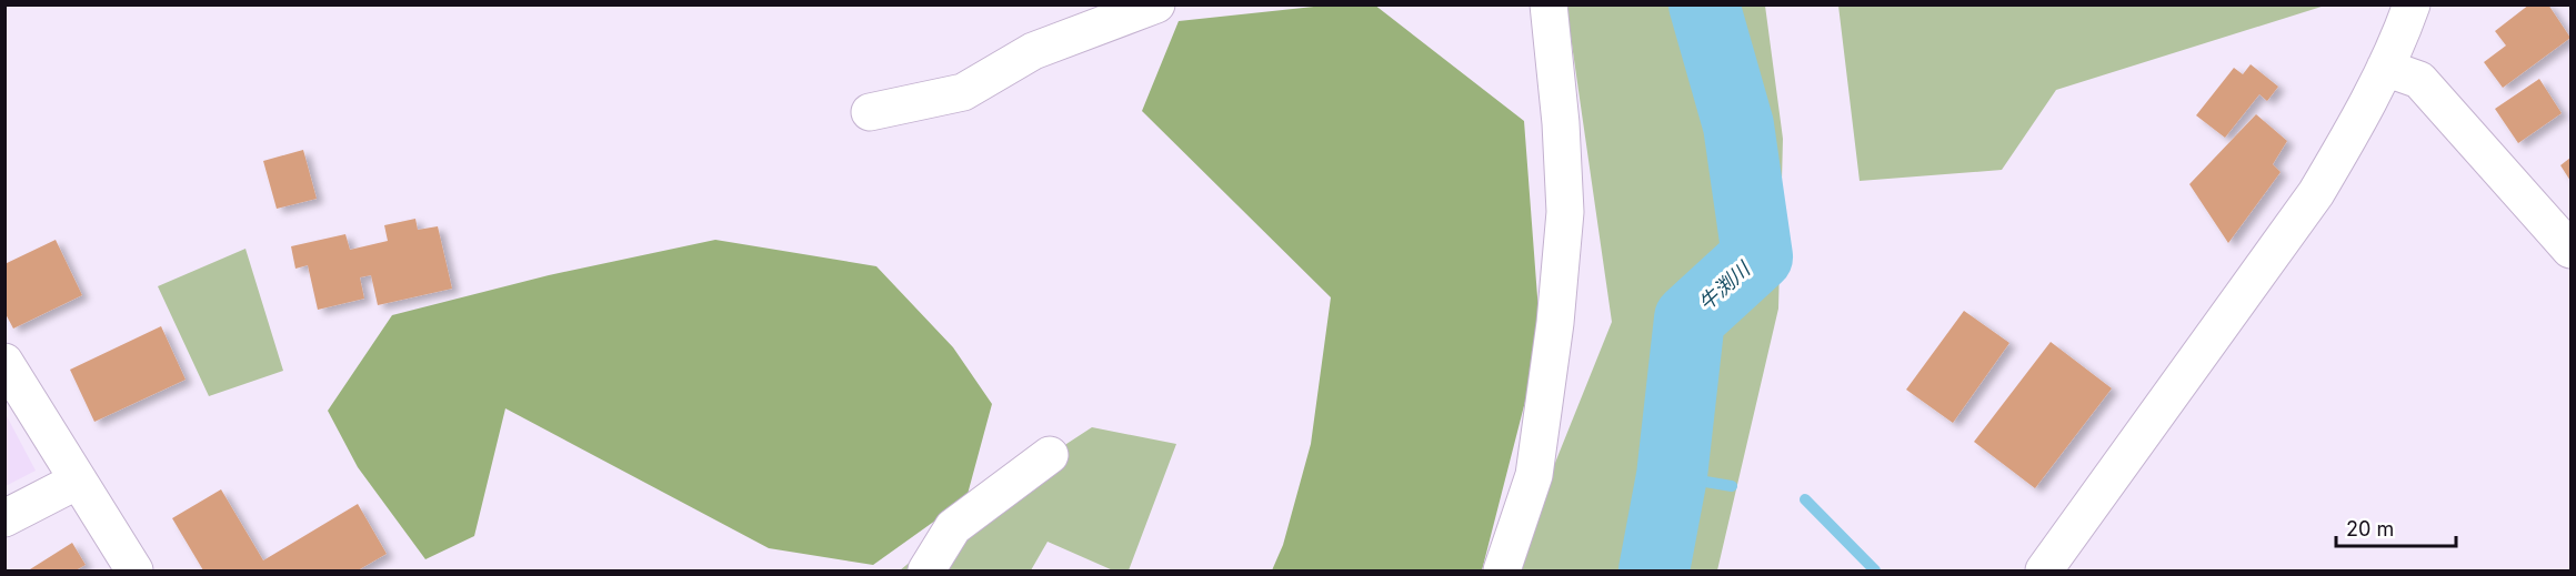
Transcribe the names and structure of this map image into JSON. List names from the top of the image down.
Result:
{
  "water": ["牛渕川"],
  "scale_bar": "20 m"
}
